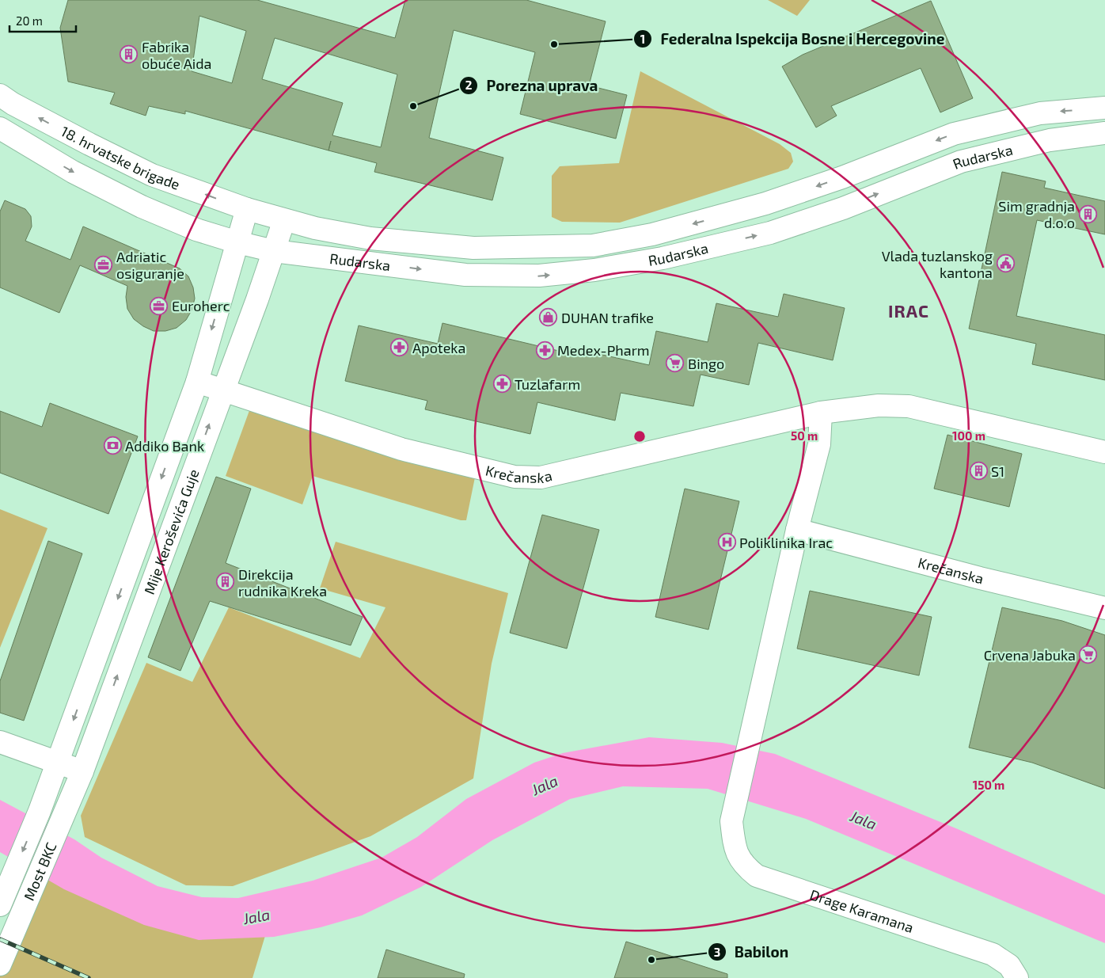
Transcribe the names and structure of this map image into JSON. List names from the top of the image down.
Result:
{
  "streets": {
    "main road": [
      "18. hrvatske brigade",
      "Rudarska",
      "Krečanska",
      "Mije Keroševića Guje",
      "Most BKC",
      "Drage Karamana"
    ]
  },
  "crossings": [
    ["18. hrvatske brigade", "Rudarska"],
    ["18. hrvatske brigade", "Mije Keroševića Guje"],
    ["Rudarska", "Mije Keroševića Guje"],
    ["Krečanska", "Mije Keroševića Guje"],
    ["Krečanska", "Drage Karamana"],
    ["Mije Keroševića Guje", "Most BKC"]
  ],
  "districts": ["IRAC"],
  "water": ["Jala"],
  "places": {
    "other": ["Federalna Ispekcija Bosne i Hercegovine", "Porezna uprava", "Babilon"],
    "building": [
      "Fabrika obuće Aida",
      "Sim gradnja d.o.o",
      "S1",
      "Direkcija rudnika Kreka"
    ],
    "public building": ["Vlada tuzlanskog kantona"],
    "office": ["Adriatic osiguranje", "Euroherc"],
    "shop": ["DUHAN trafike"],
    "pharmacy": ["Apoteka", "Medex-Pharm", "Tuzlafarm"],
    "supermarket": ["Bingo", "Crvena Jabuka"],
    "bank": ["Addiko Bank"],
    "hospital": ["Poliklinika Irac"]
  },
  "scale_bar": "20 m",
  "rings": ["50 m", "100 m", "150 m"]
}
